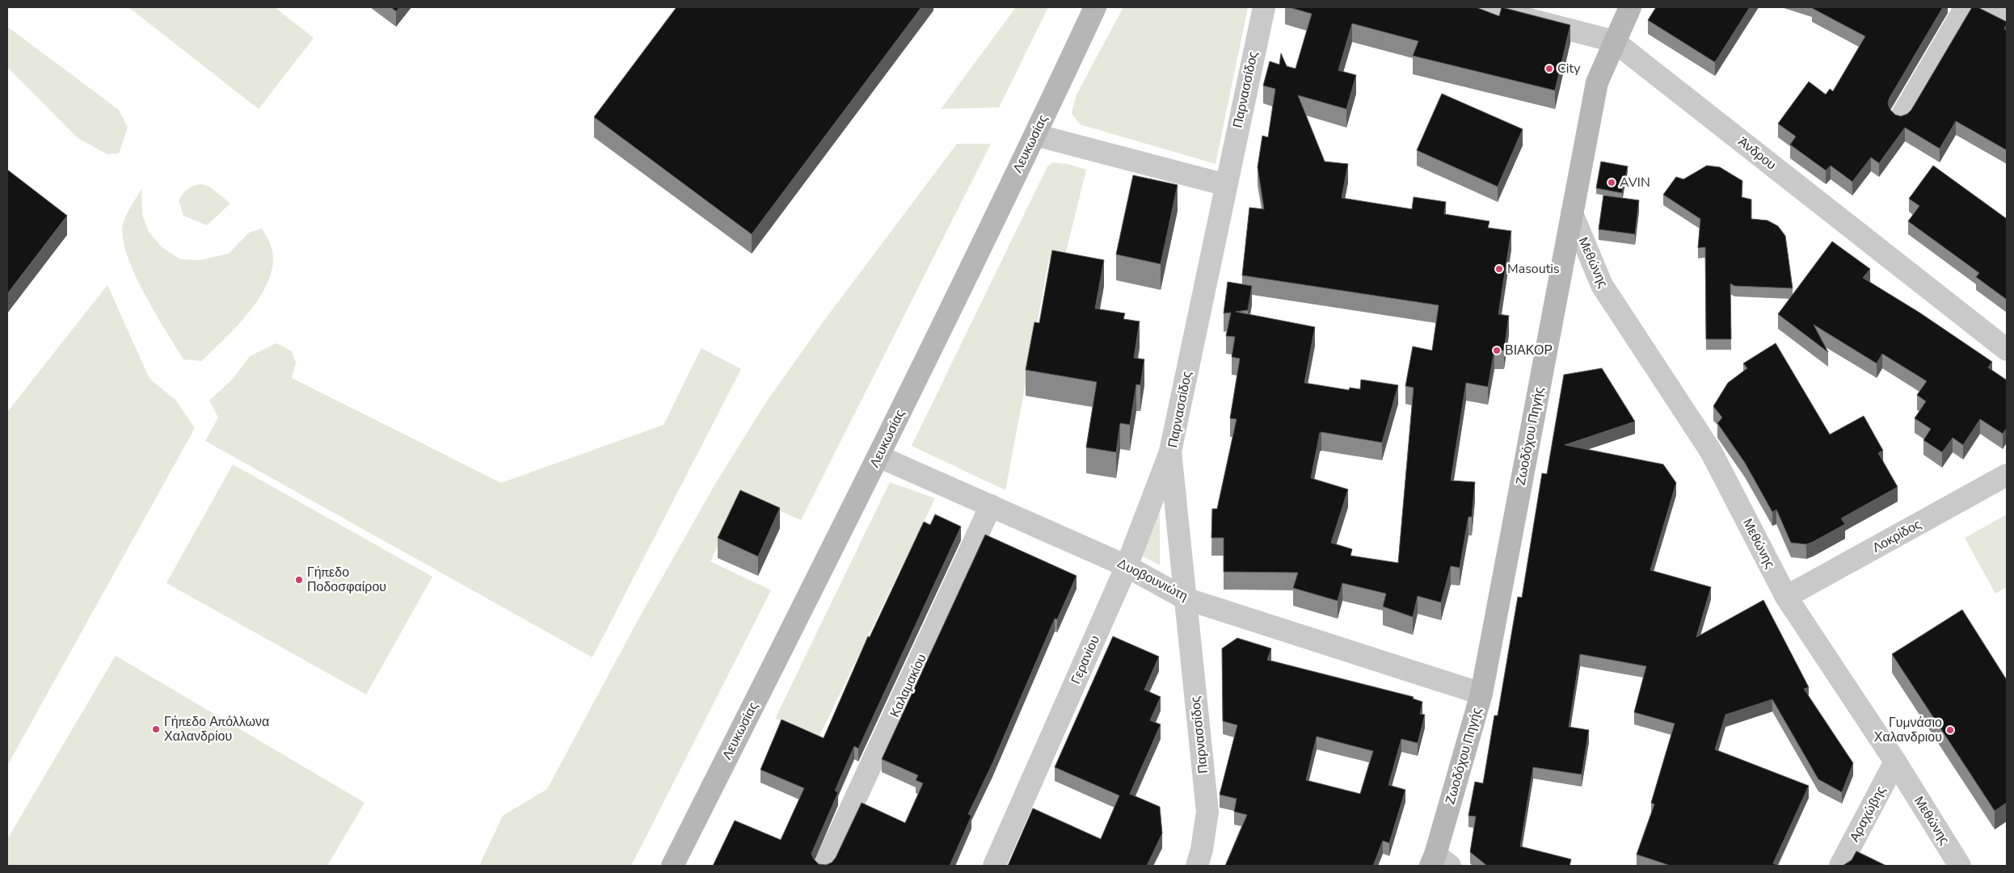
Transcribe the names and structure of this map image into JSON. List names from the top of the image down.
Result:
{
  "streets": {
    "street": [
      "Παρνασσίδος",
      "Λευκωσίας",
      "Άνδρου",
      "Μεθώνης",
      "Ζωοδόχου Πηγής",
      "Λοκρίδος",
      "Δυοβουνιώτη",
      "Γερανίου",
      "Καλαμακίου",
      "Αραχώβης"
    ]
  },
  "crossings": [
    ["Παρνασσίδος", "Δυοβουνιώτη"],
    ["Παρνασσίδος", "Γερανίου"],
    ["Λευκωσίας", "Δυοβουνιώτη"],
    ["Άνδρου", "Ζωοδόχου Πηγής"],
    ["Μεθώνης", "Ζωοδόχου Πηγής"],
    ["Μεθώνης", "Λοκρίδος"],
    ["Μεθώνης", "Αραχώβης"],
    ["Ζωοδόχου Πηγής", "Δυοβουνιώτη"],
    ["Δυοβουνιώτη", "Γερανίου"],
    ["Δυοβουνιώτη", "Καλαμακίου"]
  ],
  "places": [
    "City",
    "AVIN",
    "Masoutis",
    "ΒΙΑΚΟΡ",
    "Γήπεδο Ποδοσφαίρου",
    "Γήπεδο Απόλλωνα Χαλανδρίου",
    "Γυμνάσιο Χαλανδριου"
  ]
}
